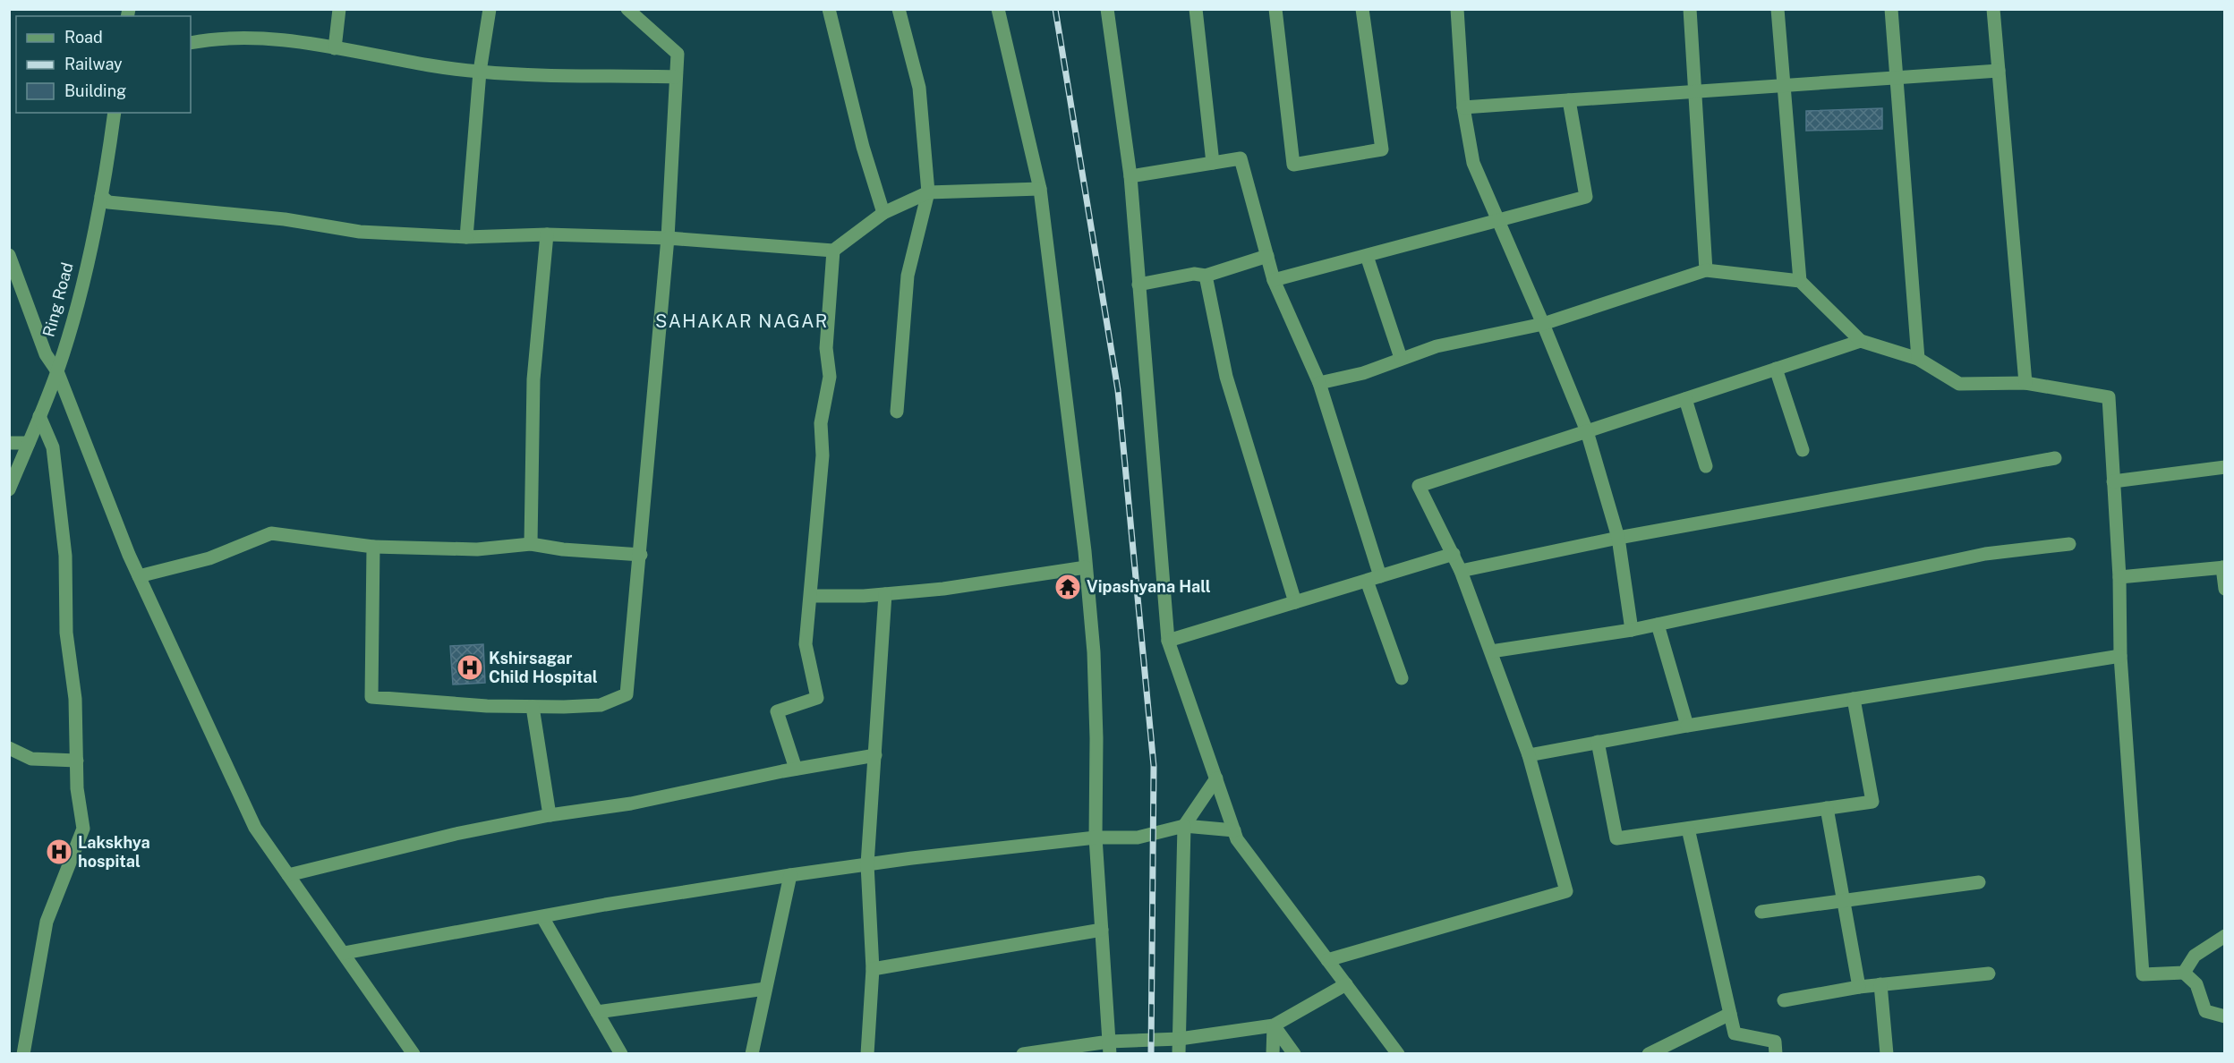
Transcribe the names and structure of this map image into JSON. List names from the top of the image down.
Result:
{
  "streets": {
    "street": ["Ring Road"]
  },
  "districts": ["SAHAKAR NAGAR"],
  "places": {
    "temple": ["Vipashyana Hall"],
    "hospital": ["Kshirsagar Child Hospital", "Lakskhya hospital"]
  },
  "legend": ["Road", "Railway", "Building"]
}
